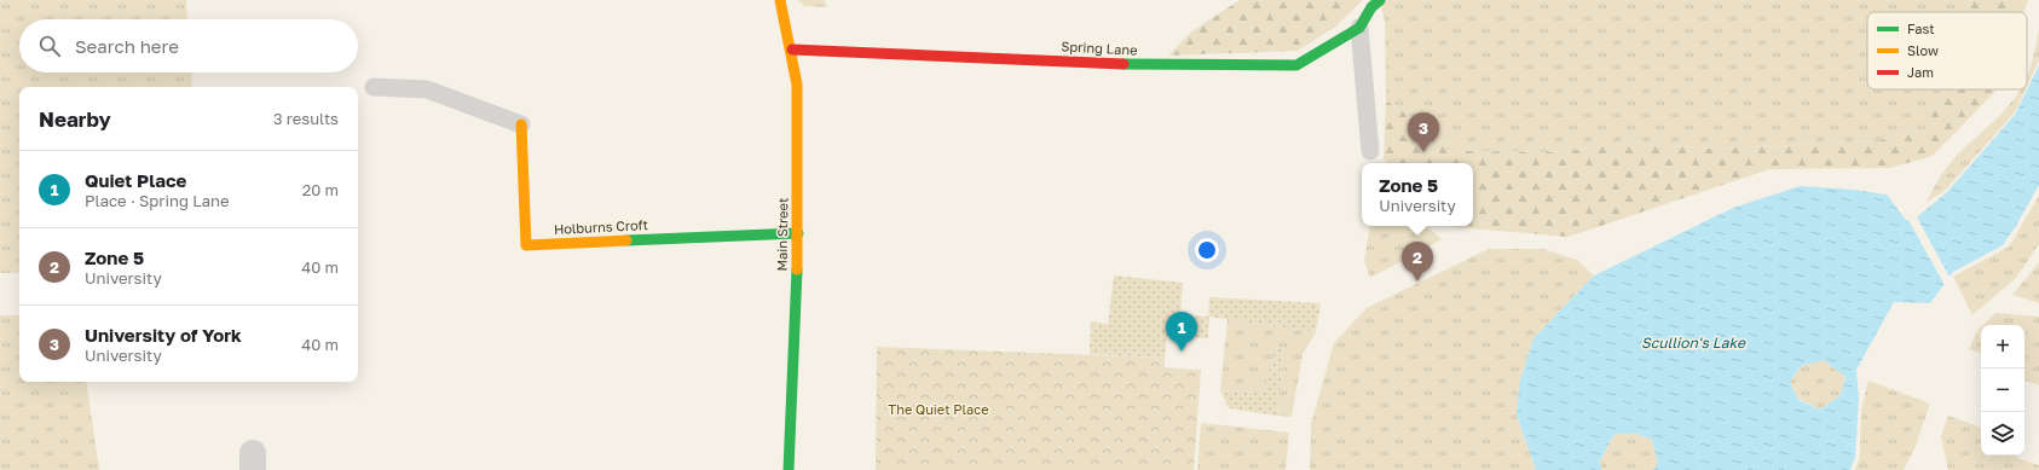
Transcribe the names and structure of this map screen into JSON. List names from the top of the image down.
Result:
{
  "streets": {
    "street": ["Spring Lane", "Holburns Croft", "Main Street"]
  },
  "crossings": [
    ["Spring Lane", "Main Street"],
    ["Holburns Croft", "Main Street"]
  ],
  "water": ["Scullion's Lake"],
  "parks": ["The Quiet Place"],
  "legend": ["Fast", "Slow", "Jam"],
  "page": {
    "search": "Search here",
    "heading": ["Nearby", "3 results"],
    "pins": ["3", "2", "1"],
    "list": [
      {
        "mark": "1",
        "name": "Quiet Place",
        "note": "Place · Spring Lane",
        "value": "20 m"
      },
      {
        "mark": "2",
        "name": "Zone 5",
        "note": "University",
        "value": "40 m"
      },
      {
        "mark": "3",
        "name": "University of York",
        "note": "University",
        "value": "40 m"
      }
    ],
    "popup": ["Zone 5", "University"],
    "map_buttons": ["+", "−"]
  }
}
